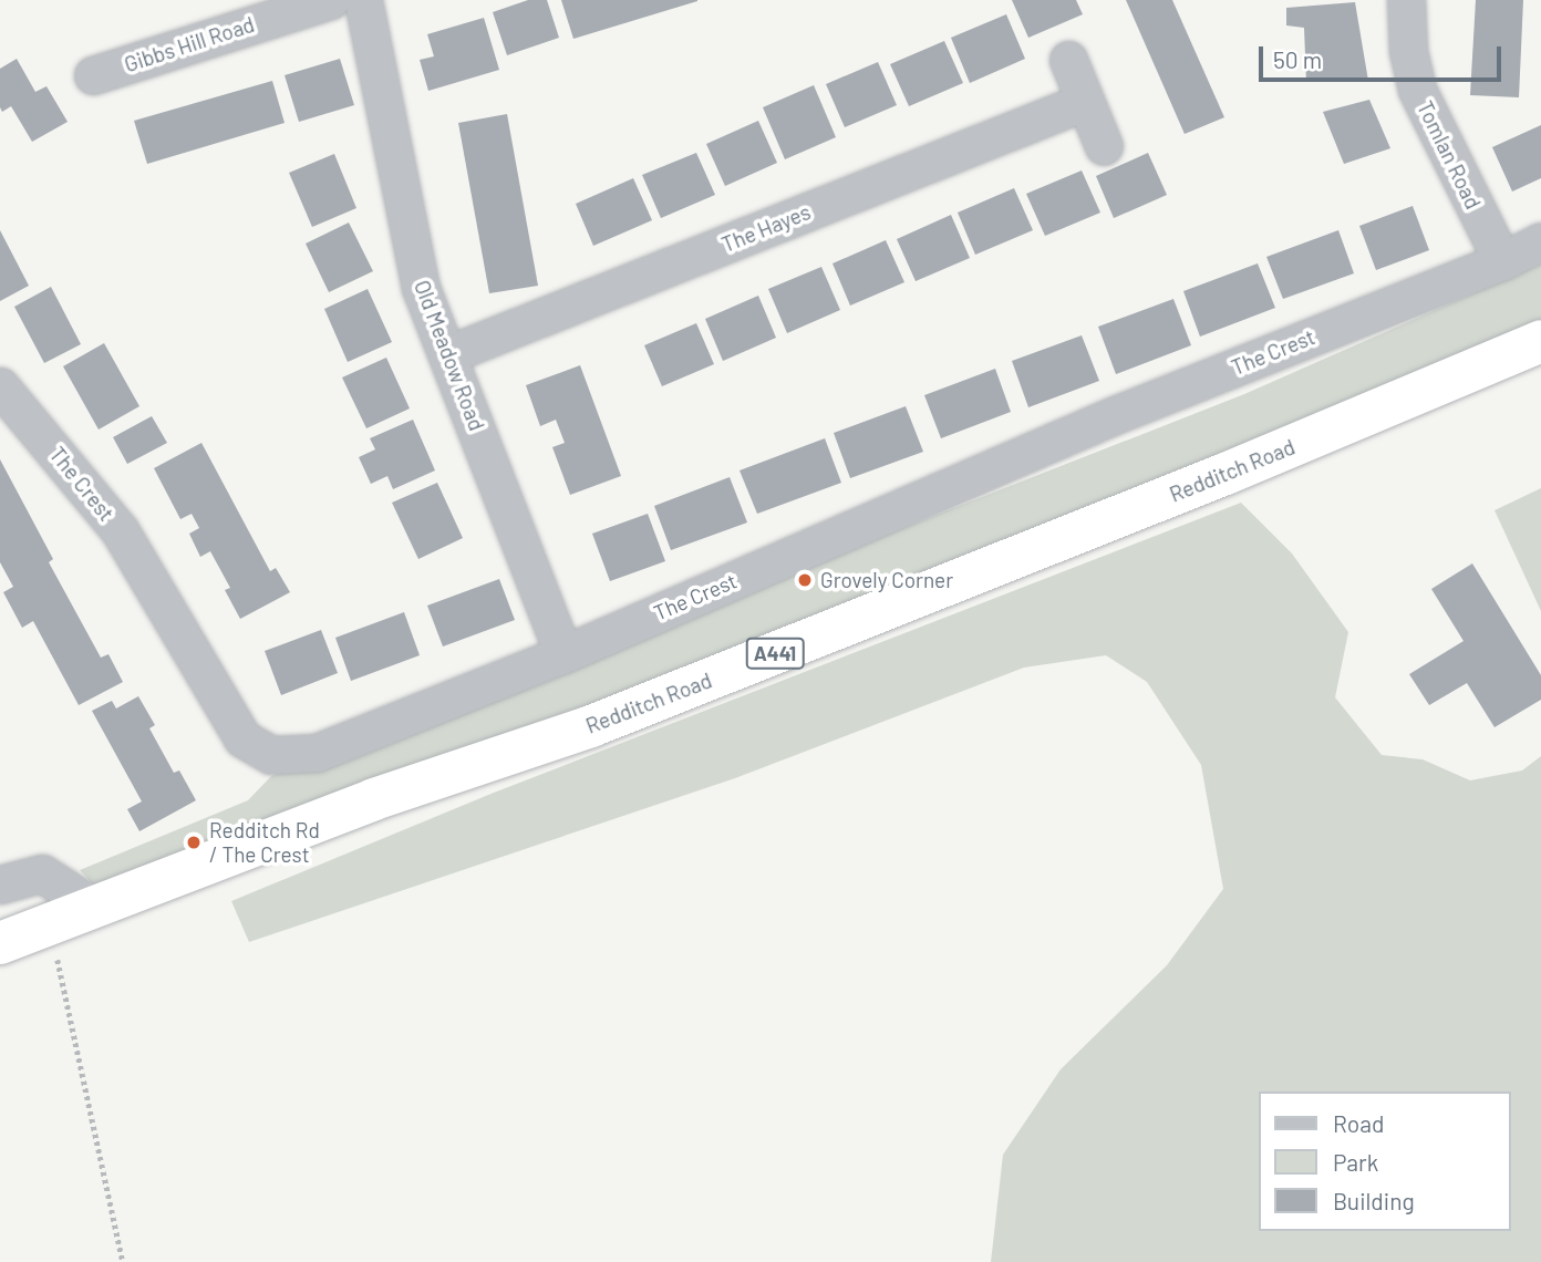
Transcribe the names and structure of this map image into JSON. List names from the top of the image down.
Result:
{
  "streets": {
    "highway": ["Redditch Road", "A441"],
    "street": [
      "Gibbs Hill Road",
      "Tomlan Road",
      "The Hayes",
      "The Crest",
      "Old Meadow Road"
    ]
  },
  "crossings": [
    ["Tomlan Road", "The Crest"],
    ["The Hayes", "Old Meadow Road"],
    ["The Crest", "Old Meadow Road"]
  ],
  "places": ["Grovely Corner", "Redditch Rd / The Crest"],
  "legend": ["Road", "Park", "Building"],
  "scale_bar": "50 m"
}
